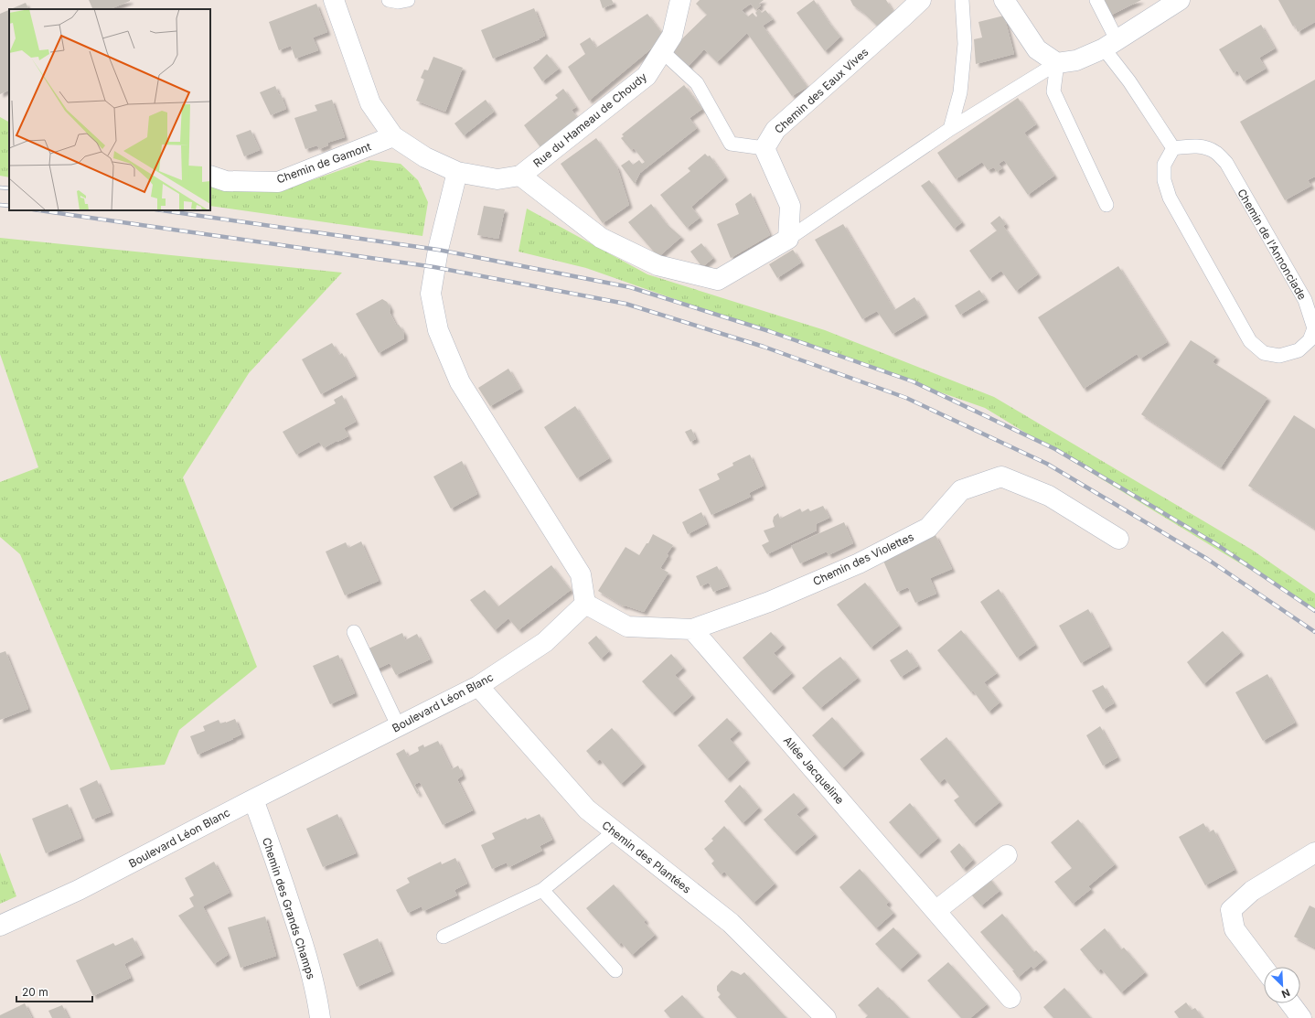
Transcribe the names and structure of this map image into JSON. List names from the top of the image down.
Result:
{
  "streets": {
    "street": [
      "Chemin des Eaux Vives",
      "Rue du Hameau de Choudy",
      "Chemin de Gamont",
      "Chemin des Violettes",
      "Boulevard Léon Blanc",
      "Allée Jacqueline",
      "Chemin des Plantées",
      "Chemin des Grands Champs"
    ],
    "lane": ["Chemin de l'Annonciade"]
  },
  "crossings": [
    ["Chemin des Violettes", "Boulevard Léon Blanc"],
    ["Chemin des Violettes", "Allée Jacqueline"],
    ["Boulevard Léon Blanc", "Chemin des Plantées"],
    ["Boulevard Léon Blanc", "Chemin des Grands Champs"]
  ],
  "scale_bar": "20 m",
  "north": "bottom right"
}
